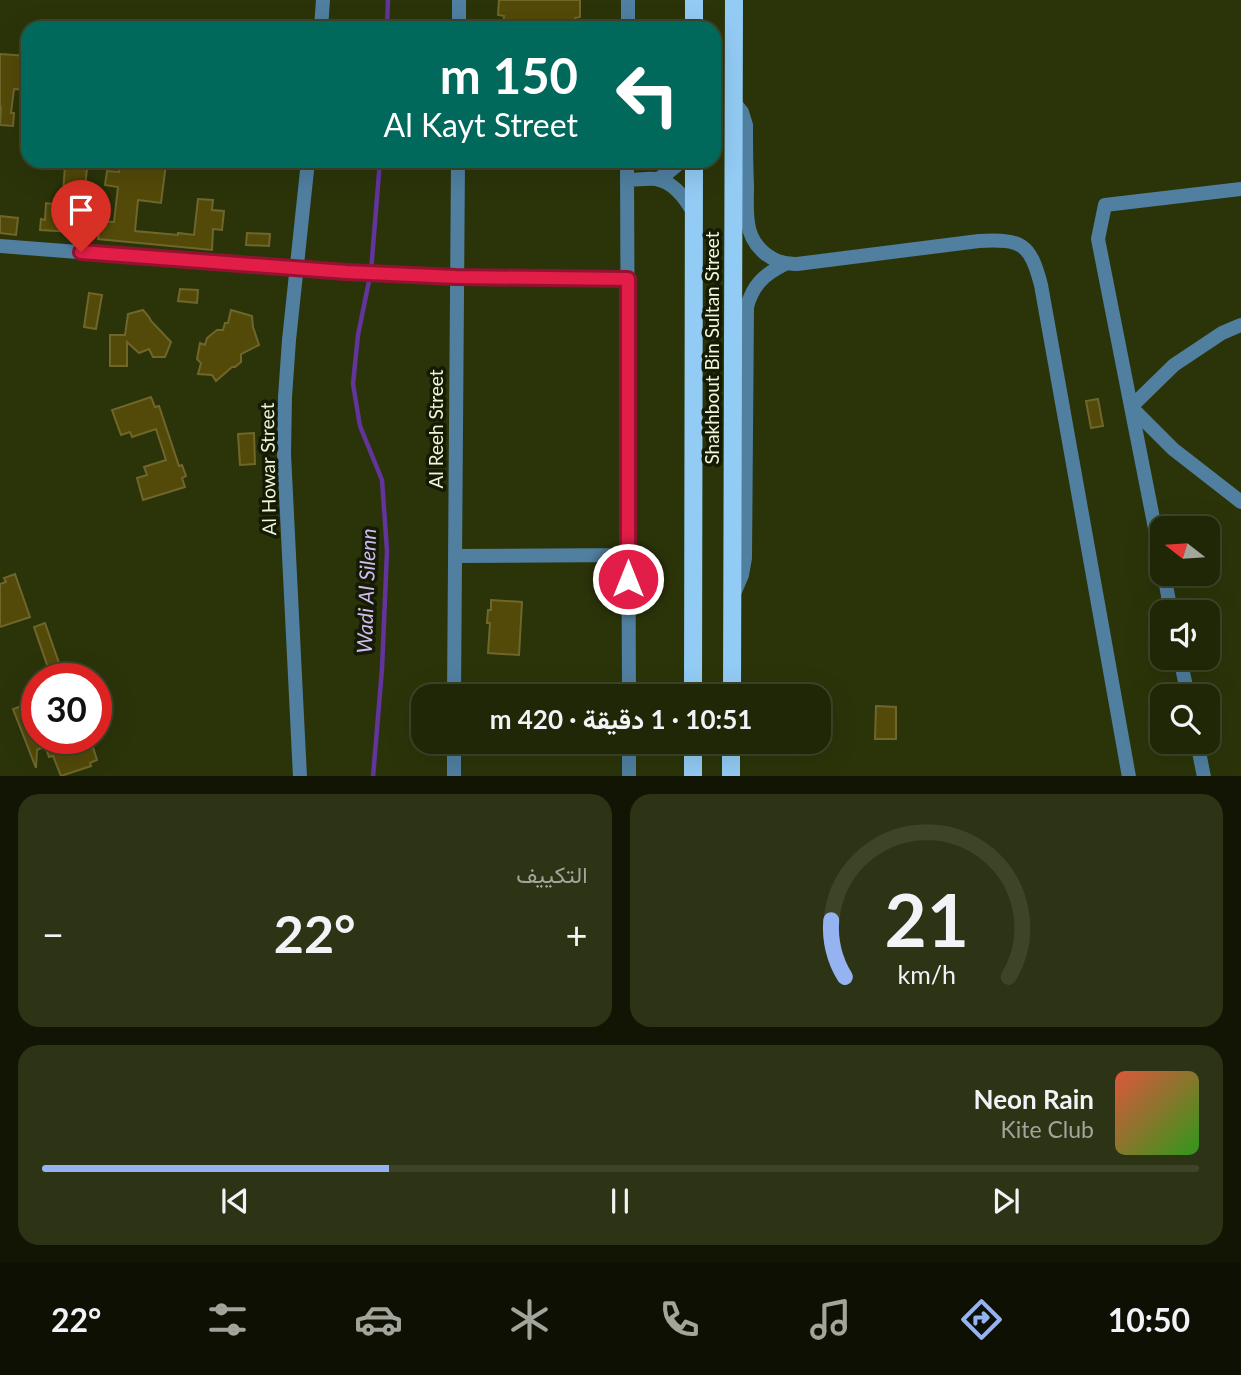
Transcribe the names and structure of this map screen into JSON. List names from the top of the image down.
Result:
{
  "streets": {
    "main road": ["Shakhbout Bin Sultan Street"],
    "street": ["Al Reeh Street", "Al Howar Street"]
  },
  "water": ["Wadi Al Silenn"],
  "north": "left",
  "page": {
    "turn": ["150 m", "Al Kayt Street"],
    "limit": "30",
    "trip": "10:51 · 1 دقيقة · 420 m",
    "tile": "التكييف",
    "heat": ["−", "22°", "+"],
    "song": ["Neon Rain", "Kite Club"],
    "tabs": ["10:50", "22°"],
    "gauge": ["21", "km/h"]
  }
}
